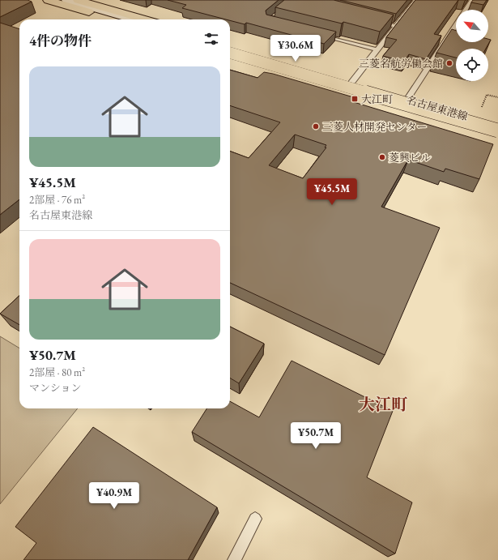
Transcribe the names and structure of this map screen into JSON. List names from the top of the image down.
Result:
{
  "streets": {
    "main road": ["名古屋東港線"]
  },
  "districts": ["大江町"],
  "places": {
    "other": ["三菱名航労働会館", "三菱人材開発センター", "菱興ビル"],
    "transit": ["大江町"]
  },
  "north": "top left",
  "page": {
    "heading": "4件の物件",
    "price": [
      "¥30.6M",
      "¥45.5M",
      "¥50.7M",
      "¥40.9M"
    ],
    "list": [
      {
        "name": "¥45.5M",
        "note": "2部屋 · 76 m² · 名古屋東港線"
      },
      {
        "name": "¥50.7M",
        "note": "2部屋 · 80 m² · マンション"
      }
    ]
  }
}
